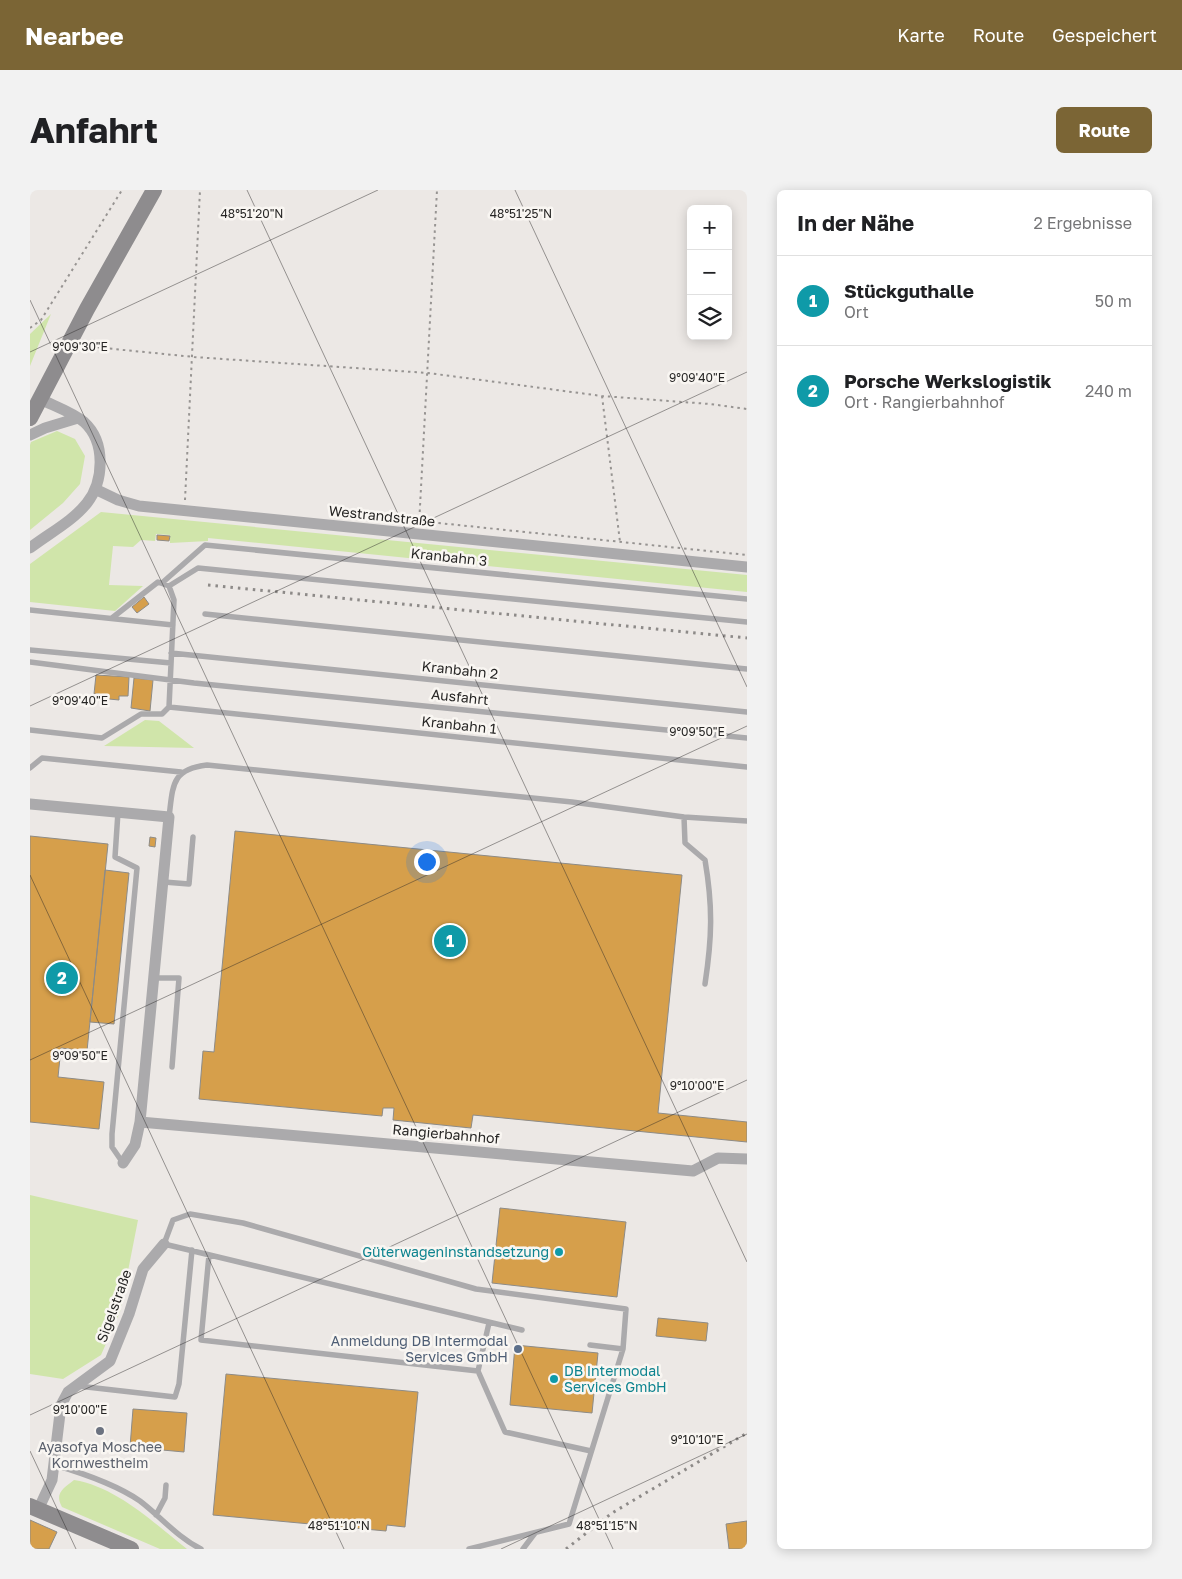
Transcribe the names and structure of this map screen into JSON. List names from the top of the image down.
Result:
{
  "streets": {
    "street": ["Westrandstraße", "Rangierbahnhof", "Sigelstraße"],
    "lane": [
      "Kranbahn 3",
      "Kranbahn 2",
      "Ausfahrt",
      "Kranbahn 1"
    ]
  },
  "places": [
    "Güterwageninstandsetzung",
    "Anmeldung DB Intermodal Services GmbH",
    "DB Intermodal Services GmbH",
    "Ayasofya Moschee Kornwestheim"
  ],
  "page": {
    "header": "Nearbee",
    "nav": ["Karte", "Route", "Gespeichert"],
    "buttons": "Route",
    "title": "Anfahrt",
    "heading": ["In der Nähe", "2 Ergebnisse"],
    "map_buttons": ["+", "−"],
    "list": [
      {
        "mark": "1",
        "name": "Stückguthalle",
        "note": "Ort",
        "value": "50 m"
      },
      {
        "mark": "2",
        "name": "Porsche Werkslogistik",
        "note": "Ort · Rangierbahnhof",
        "value": "240 m"
      }
    ],
    "pins": ["1", "2"]
  },
  "coordinates": [
    "48°51'20\"N",
    "48°51'25\"N",
    "9°09'30\"E",
    "9°09'40\"E",
    "9°09'50\"E",
    "9°10'00\"E",
    "9°10'10\"E",
    "48°51'10\"N",
    "48°51'15\"N"
  ]
}
